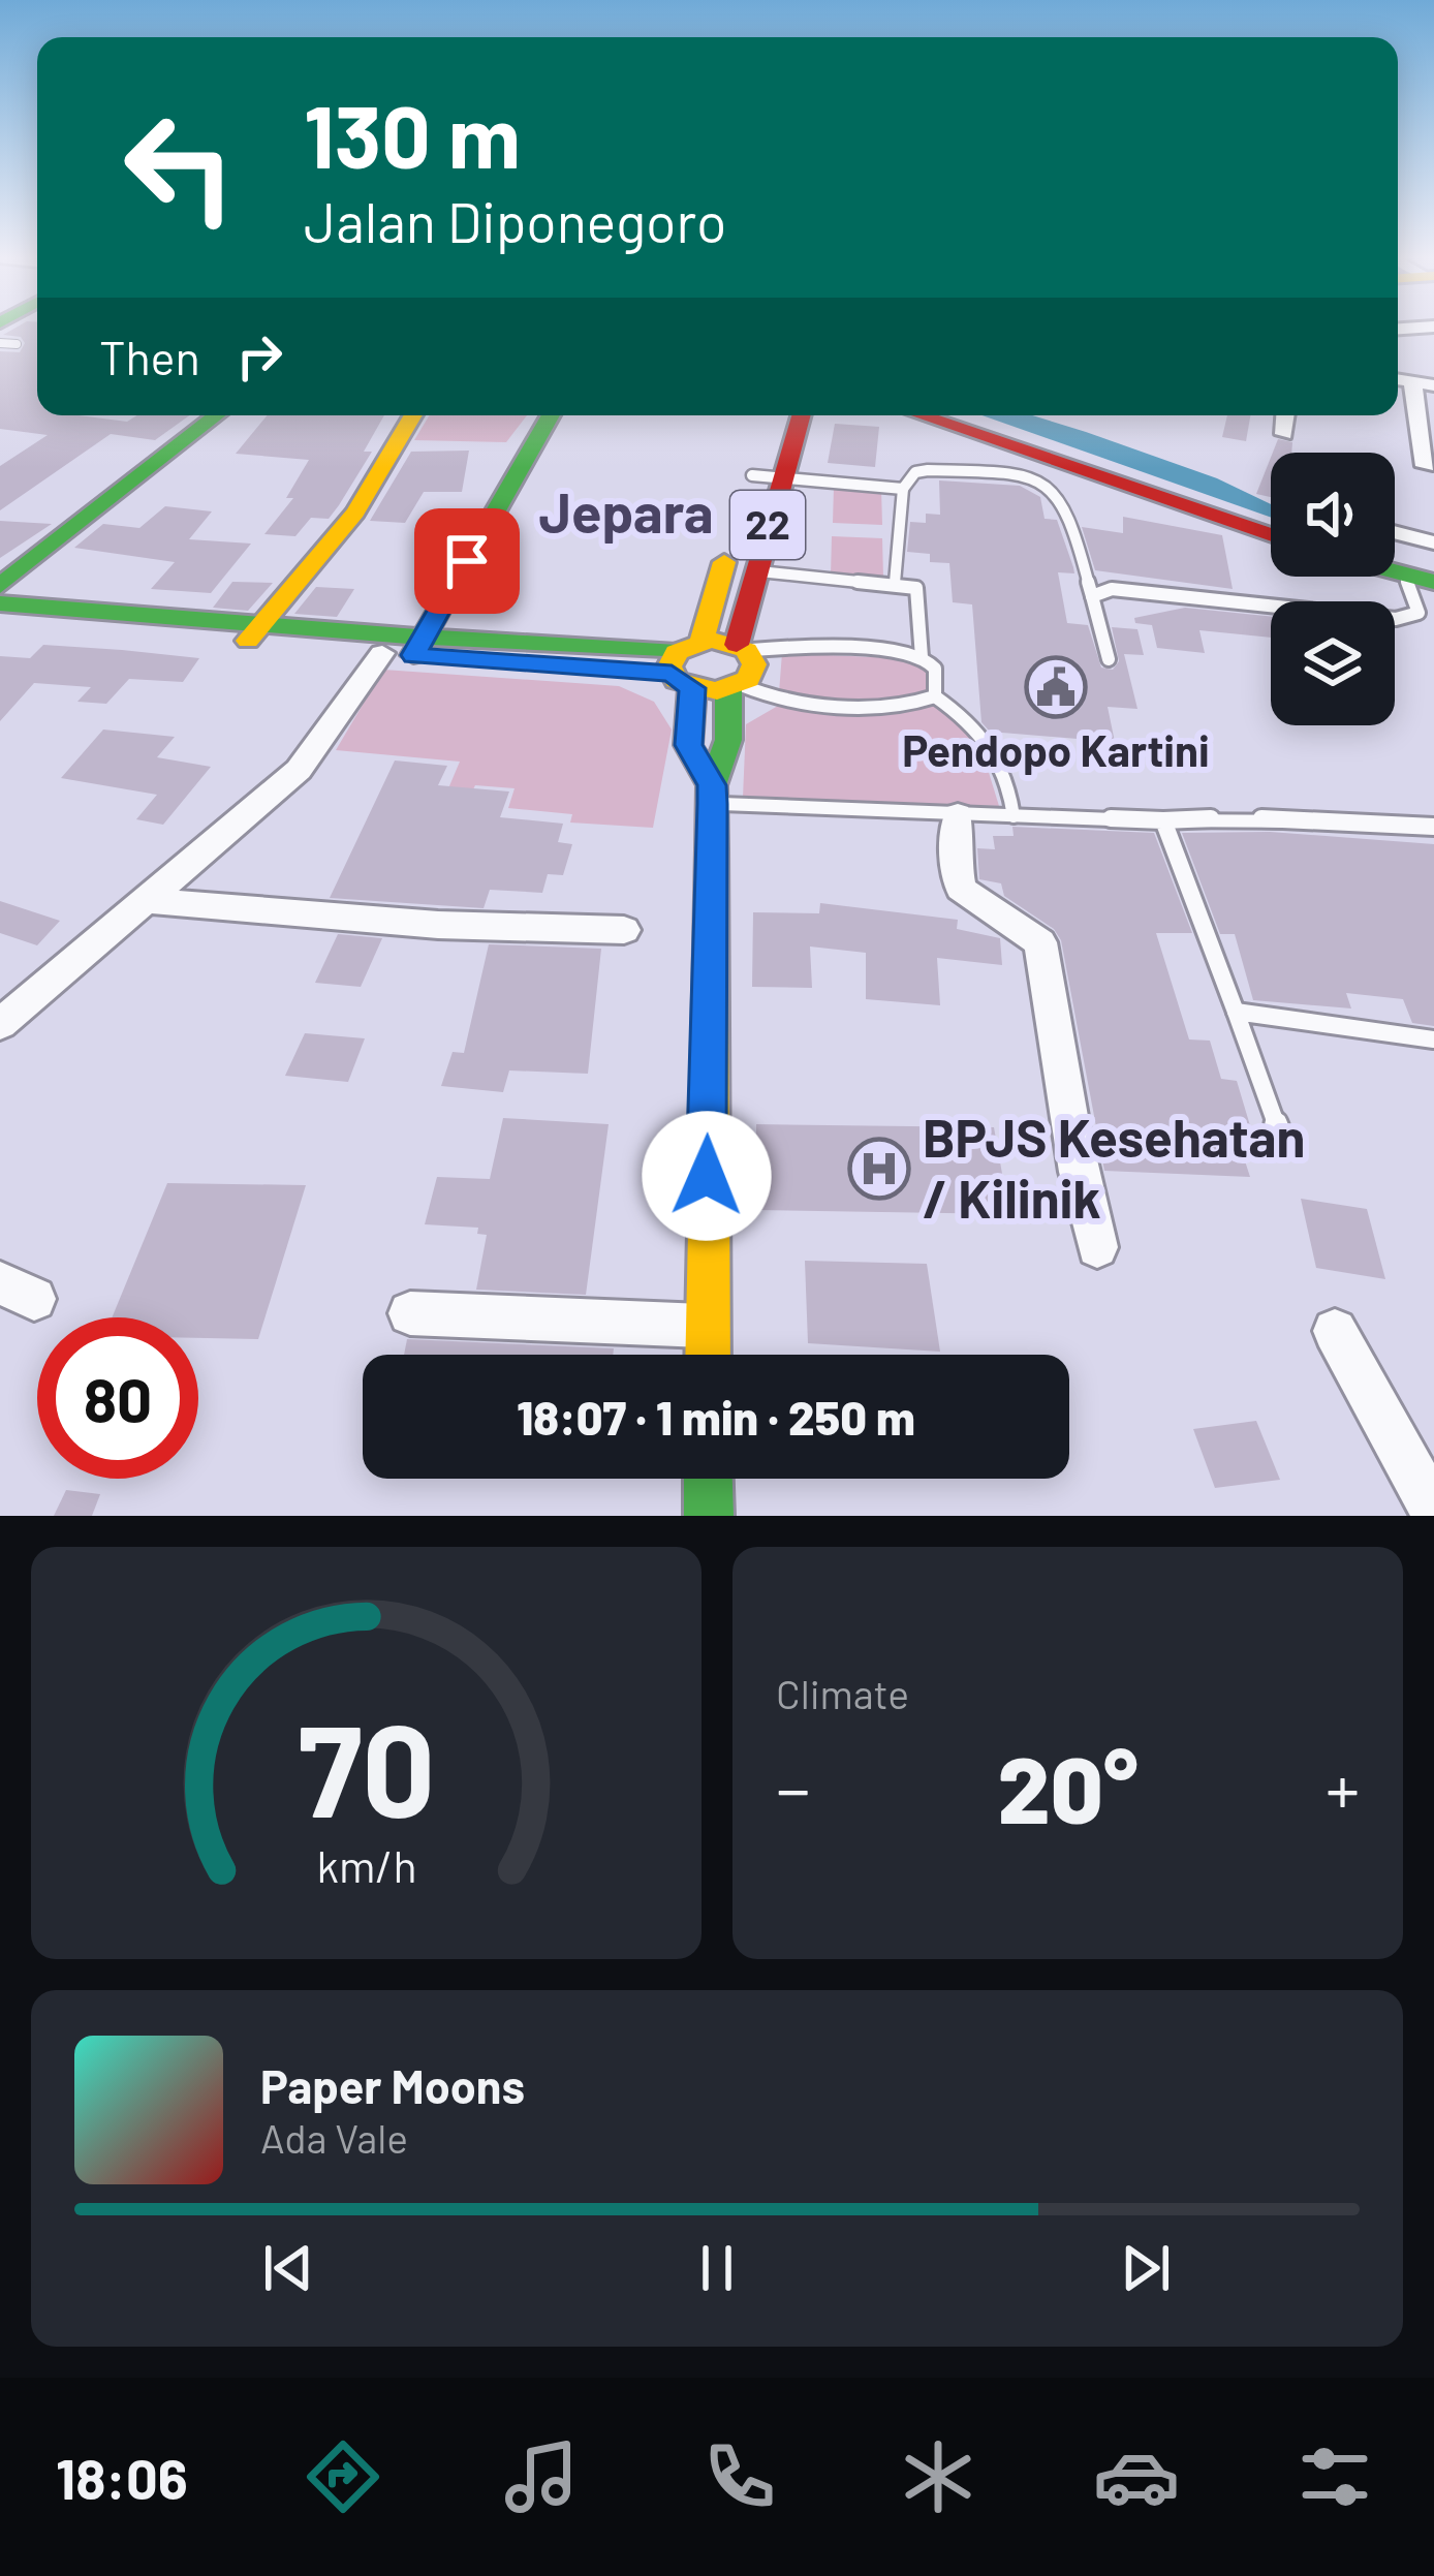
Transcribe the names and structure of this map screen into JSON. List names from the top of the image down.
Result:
{
  "streets": {
    "main road": ["22"]
  },
  "districts": ["Jepara"],
  "places": {
    "public building": ["Pendopo Kartini"],
    "hospital": ["BPJS Kesehatan / Kilinik"]
  },
  "page": {
    "turn": ["130 m", "Jalan Diponegoro"],
    "then": "Then",
    "limit": "80",
    "trip": "18:07 · 1 min · 250 m",
    "tile": "Climate",
    "heat": ["−", "20°", "+"],
    "song": ["Paper Moons", "Ada Vale"],
    "tabs": "18:06",
    "gauge": ["70", "km/h"]
  }
}
